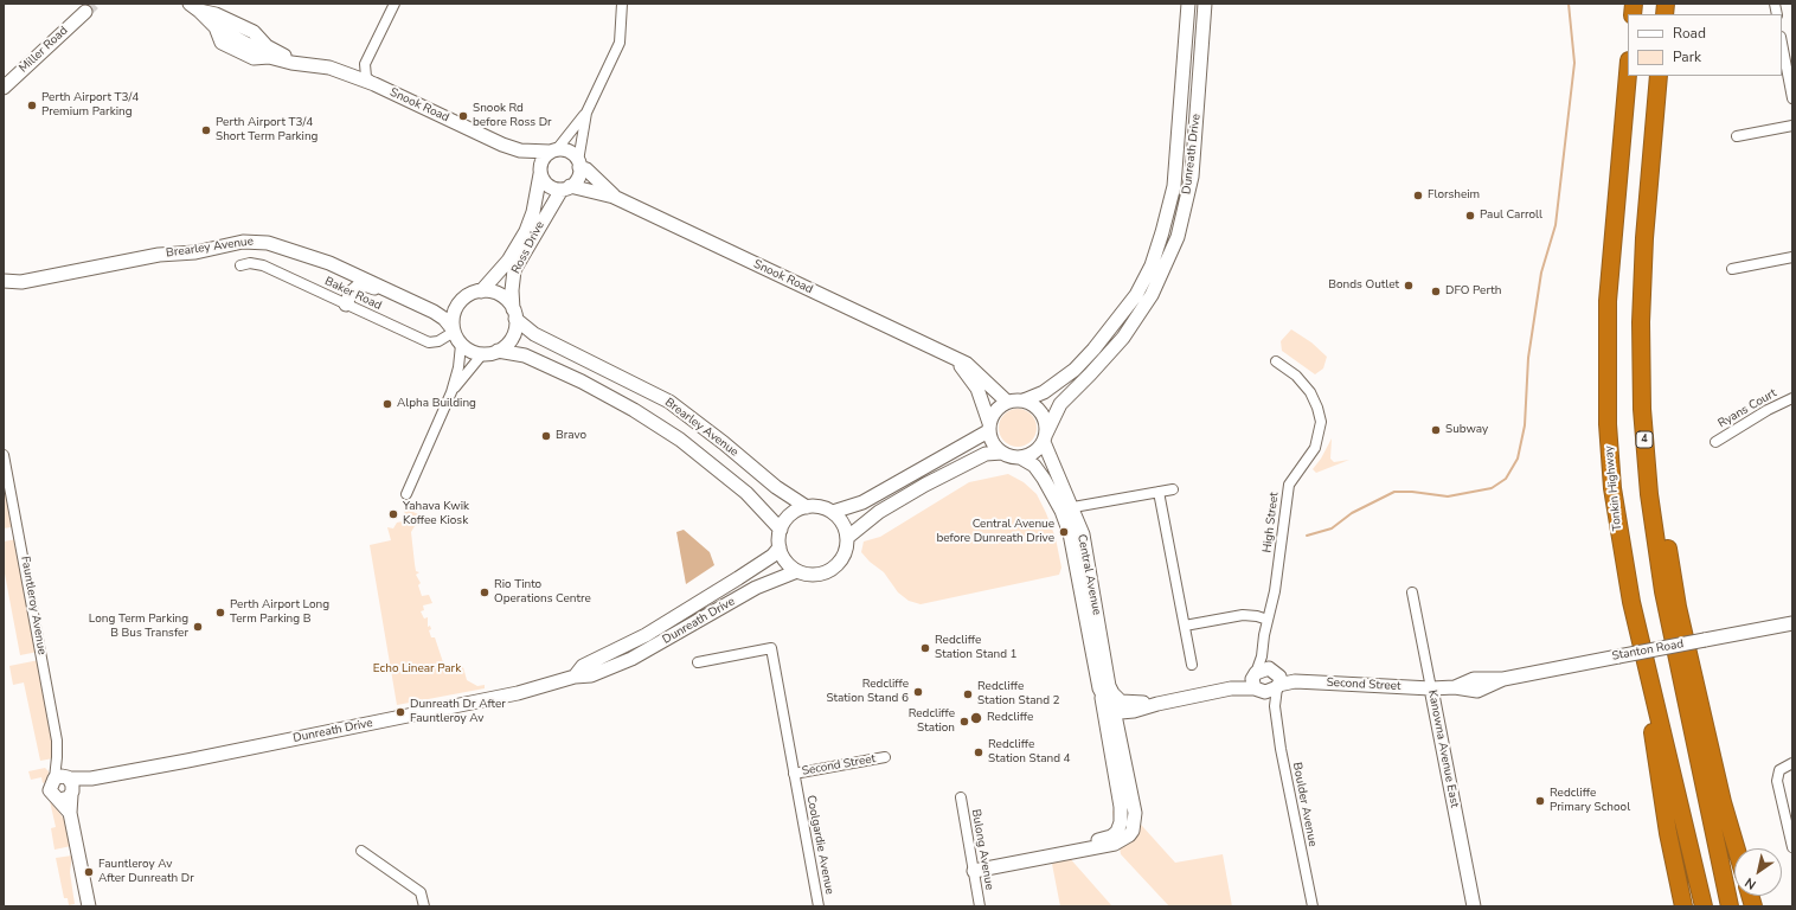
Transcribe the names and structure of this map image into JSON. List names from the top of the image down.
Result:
{
  "streets": {
    "highway": ["4", "Tonkin Highway"],
    "main road": [
      "Miller Road",
      "Snook Road",
      "Dunreath Drive",
      "Brearley Avenue",
      "Ross Drive",
      "Central Avenue",
      "Stanton Road",
      "Second Street",
      "Kanowna Avenue East"
    ],
    "street": [
      "Baker Road",
      "Ryans Court",
      "High Street",
      "Fauntleroy Avenue",
      "Boulder Avenue",
      "Coolgardie Avenue",
      "Bulong Avenue"
    ]
  },
  "crossings": [
    ["Snook Road", "Dunreath Drive"],
    ["Snook Road", "Ross Drive"],
    ["Snook Road", "Central Avenue"],
    ["Dunreath Drive", "Brearley Avenue"],
    ["Dunreath Drive", "Central Avenue"],
    ["Dunreath Drive", "Fauntleroy Avenue"],
    ["Brearley Avenue", "Ross Drive"],
    ["Brearley Avenue", "Baker Road"],
    ["Ross Drive", "Baker Road"],
    ["High Street", "Second Street"],
    ["High Street", "Boulder Avenue"],
    ["Central Avenue", "Second Street"],
    ["Central Avenue", "Bulong Avenue"],
    ["Stanton Road", "Second Street"],
    ["Stanton Road", "Kanowna Avenue East"],
    ["Second Street", "Kanowna Avenue East"],
    ["Second Street", "Boulder Avenue"],
    ["Second Street", "Coolgardie Avenue"]
  ],
  "parks": ["Echo Linear Park"],
  "places": [
    "Perth Airport T3/4 Premium Parking",
    "Snook Rd before Ross Dr",
    "Perth Airport T3/4 Short Term Parking",
    "Florsheim",
    "Paul Carroll",
    "Bonds Outlet",
    "DFO Perth",
    "Alpha Building",
    "Subway",
    "Bravo",
    "Yahava Kwik Koffee Kiosk",
    "Central Avenue before Dunreath Drive",
    "Rio Tinto Operations Centre",
    "Perth Airport Long Term Parking B",
    "Long Term Parking B Bus Transfer",
    "Redcliffe Station Stand 1",
    "Redcliffe Station Stand 6",
    "Redcliffe Station Stand 2",
    "Dunreath Dr After Fauntleroy Av",
    "Redcliffe",
    "Redcliffe Station",
    "Redcliffe Station Stand 4",
    "Redcliffe Primary School",
    "Fauntleroy Av After Dunreath Dr"
  ],
  "legend": ["Road", "Park"],
  "north": "bottom left"
}
